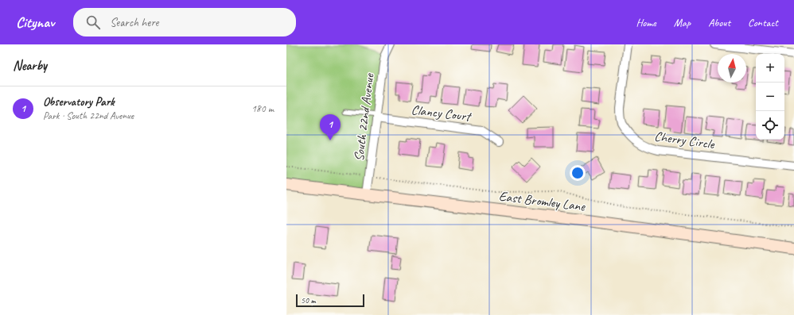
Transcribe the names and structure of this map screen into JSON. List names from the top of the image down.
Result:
{
  "streets": {
    "main road": ["East Bromley Lane"],
    "street": ["Clancy Court", "South 22nd Avenue", "Cherry Circle"]
  },
  "crossings": [
    ["Clancy Court", "South 22nd Avenue"],
    ["South 22nd Avenue", "East Bromley Lane"]
  ],
  "scale_bar": "50 m",
  "north": "top",
  "page": {
    "header": "Citynav",
    "search": "Search here",
    "nav": [
      "Home",
      "Map",
      "About",
      "Contact"
    ],
    "heading": "Nearby",
    "map_buttons": ["+", "−"],
    "list": [
      {
        "mark": "1",
        "name": "Observatory Park",
        "note": "Park · South 22nd Avenue",
        "value": "180 m"
      }
    ],
    "pins": "1",
    "scale": "50 m"
  }
}
